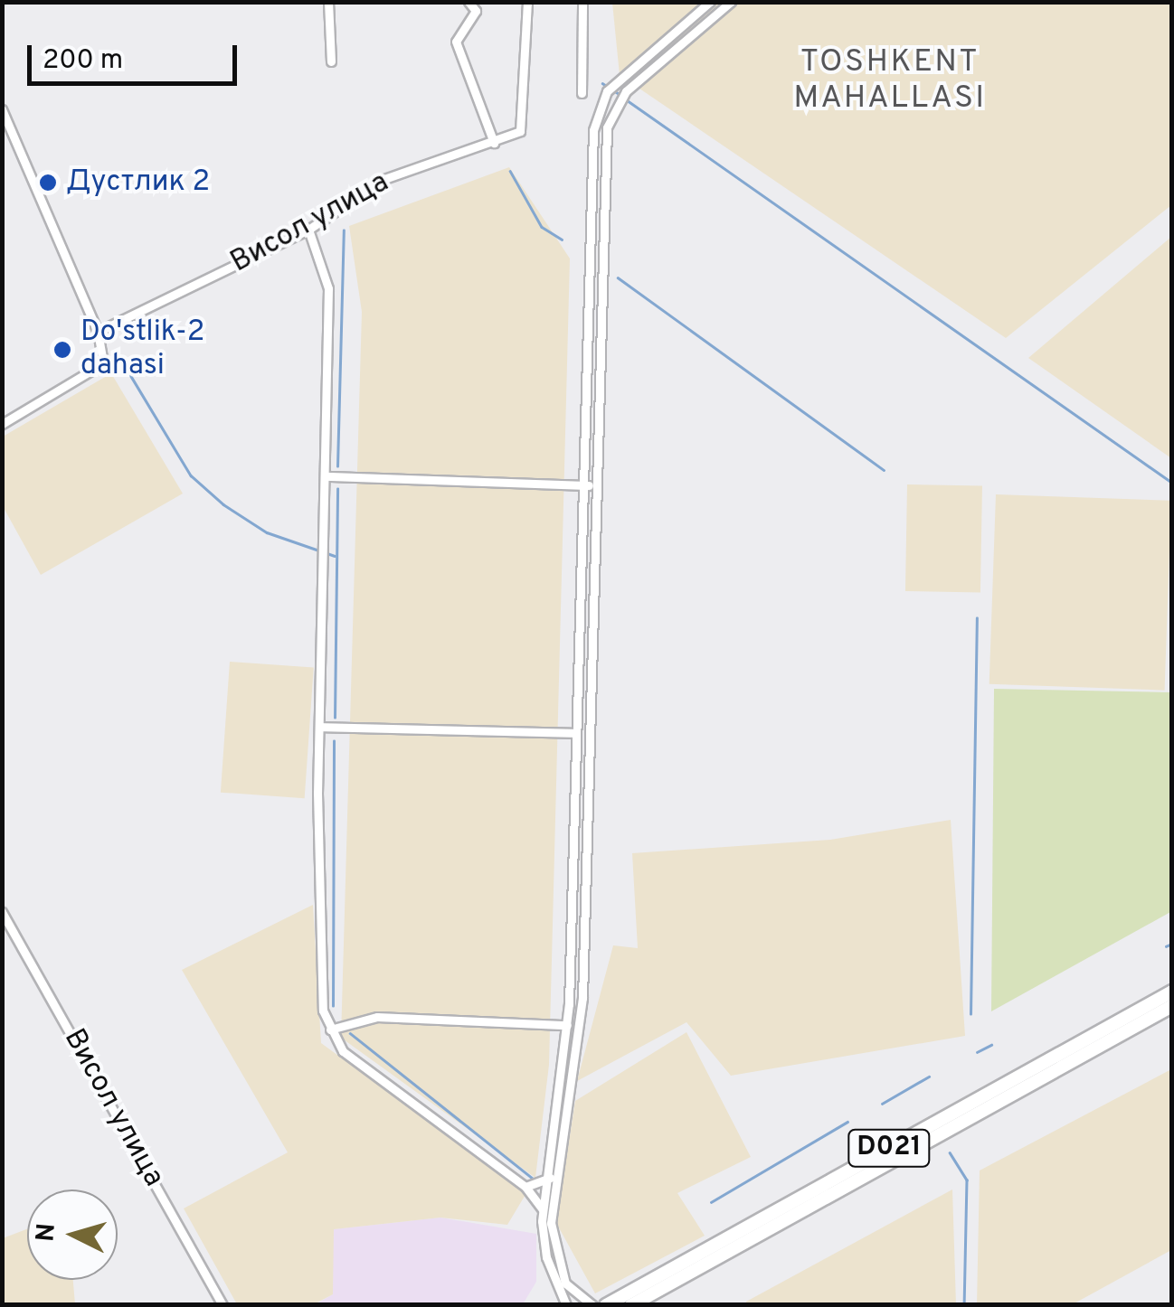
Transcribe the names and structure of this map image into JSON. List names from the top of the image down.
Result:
{
  "streets": {
    "highway": ["D021"],
    "street": ["Висол улица"]
  },
  "districts": ["TOSHKENT MAHALLASI"],
  "places": ["Дустлик 2", "Do'stlik-2 dahasi"],
  "scale_bar": "200 m",
  "north": "left"
}
